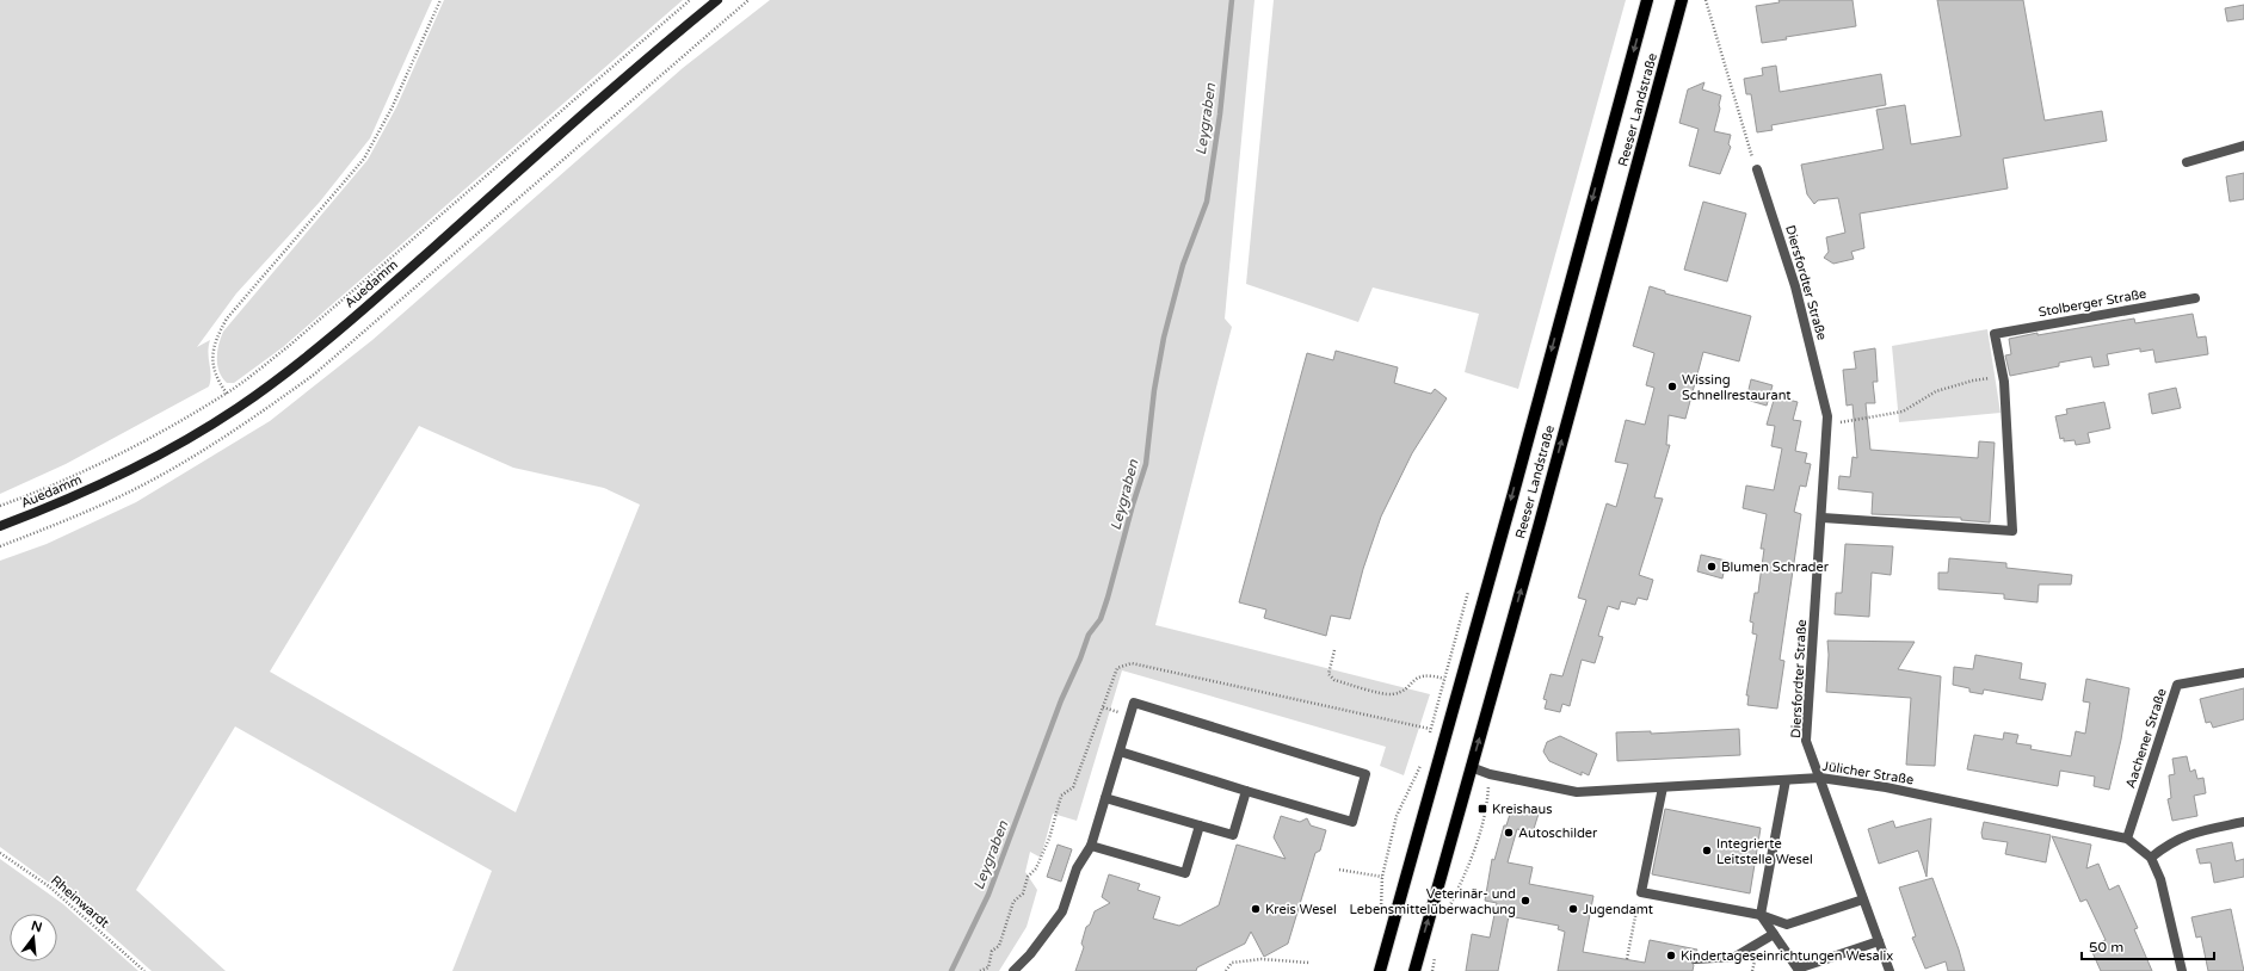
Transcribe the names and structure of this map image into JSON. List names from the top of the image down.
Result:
{
  "streets": {
    "main road": ["Reeser Landstraße"],
    "street": [
      "Diersfordter Straße",
      "Auedamm",
      "Stolberger Straße",
      "Aachener Straße",
      "Jülicher Straße"
    ],
    "path": ["Rheinwardt"]
  },
  "crossings": [
    ["Reeser Landstraße", "Jülicher Straße"],
    ["Diersfordter Straße", "Jülicher Straße"],
    ["Aachener Straße", "Jülicher Straße"]
  ],
  "water": ["Leygraben"],
  "places": {
    "other": [
      "Wissing Schnellrestaurant",
      "Blumen Schrader",
      "Autoschilder",
      "Integrierte Leitstelle Wesel",
      "Veterinär- und Lebensmittelüberwachung",
      "Kreis Wesel",
      "Jugendamt",
      "Kindertageseinrichtungen Wesalix"
    ],
    "transit": ["Kreishaus"]
  },
  "scale_bar": "50 m",
  "north": "top"
}
